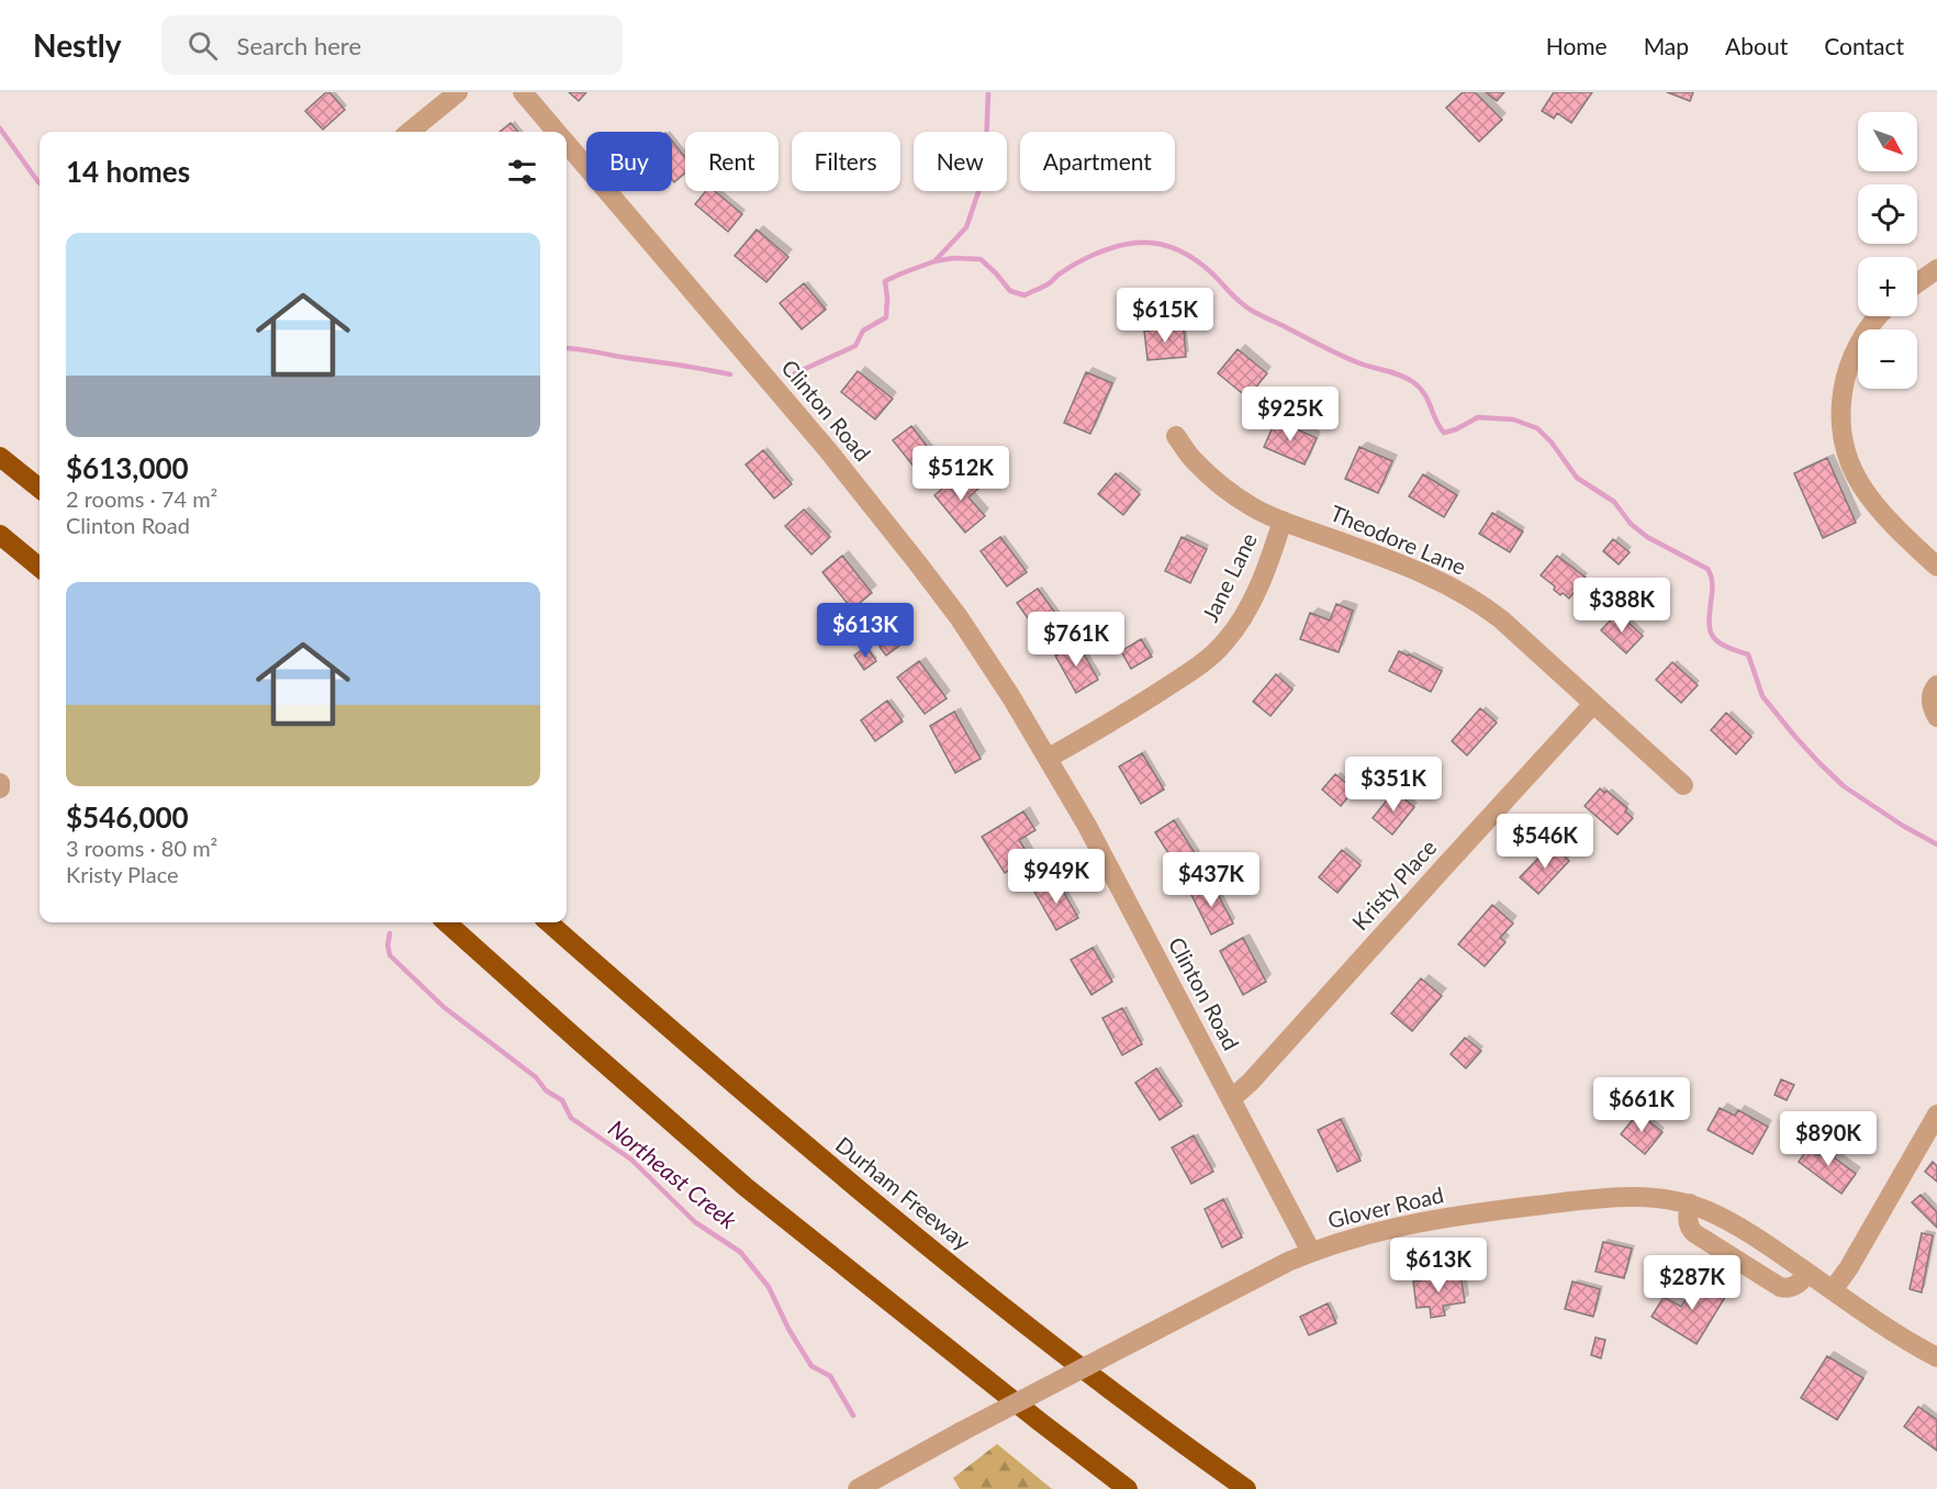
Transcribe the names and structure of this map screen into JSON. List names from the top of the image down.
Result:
{
  "streets": {
    "highway": ["Durham Freeway"],
    "street": [
      "Clinton Road",
      "Theodore Lane",
      "Jane Lane",
      "Kristy Place",
      "Glover Road"
    ]
  },
  "crossings": [
    ["Clinton Road", "Jane Lane"],
    ["Clinton Road", "Kristy Place"],
    ["Clinton Road", "Glover Road"],
    ["Theodore Lane", "Jane Lane"],
    ["Theodore Lane", "Kristy Place"]
  ],
  "water": ["Northeast Creek"],
  "north": "bottom right",
  "page": {
    "header": "Nestly",
    "search": "Search here",
    "nav": [
      "Home",
      "Map",
      "About",
      "Contact"
    ],
    "map_buttons": ["+", "−"],
    "chip": [
      "Buy",
      "Rent",
      "Filters",
      "New",
      "Apartment"
    ],
    "heading": "14 homes",
    "list": [
      {
        "name": "$613,000",
        "note": "2 rooms · 74 m² · Clinton Road"
      },
      {
        "name": "$546,000",
        "note": "3 rooms · 80 m² · Kristy Place"
      }
    ],
    "price": [
      "$615K",
      "$925K",
      "$512K",
      "$388K",
      "$613K",
      "$761K",
      "$351K",
      "$546K",
      "$949K",
      "$437K",
      "$661K",
      "$890K",
      "$613K",
      "$287K"
    ]
  }
}
